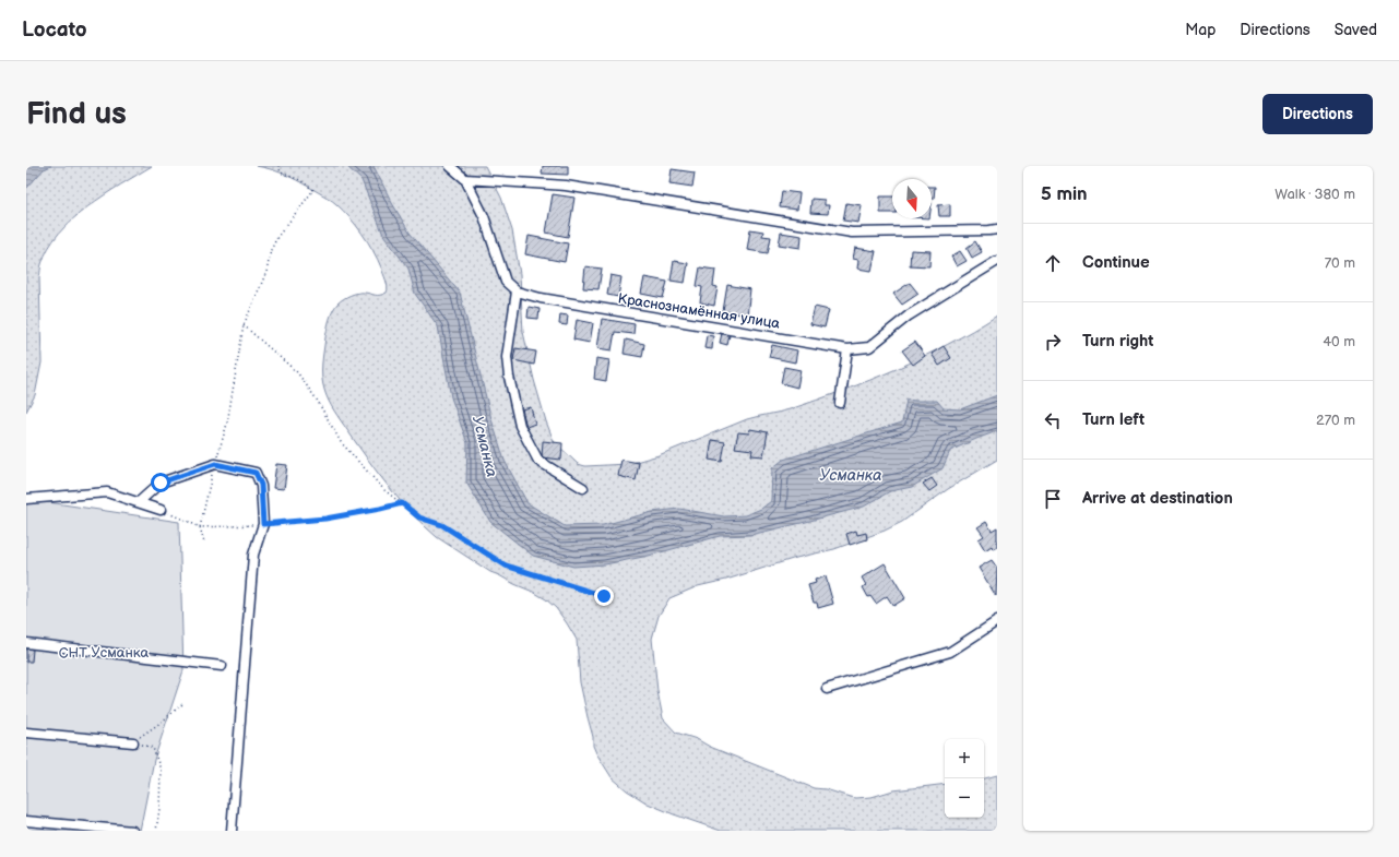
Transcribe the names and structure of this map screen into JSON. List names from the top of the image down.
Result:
{
  "streets": {
    "street": ["Краснознамённая улица"]
  },
  "water": ["Усманка"],
  "parks": ["СНТ Усманка"],
  "north": "bottom",
  "page": {
    "header": "Locato",
    "nav": ["Map", "Directions", "Saved"],
    "buttons": "Directions",
    "title": "Find us",
    "heading": ["5 min", "Walk · 380 m"],
    "list": [
      ["Continue", "70 m"],
      ["Turn right", "40 m"],
      ["Turn left", "270 m"],
      "Arrive at destination"
    ],
    "map_buttons": ["+", "−"]
  }
}
